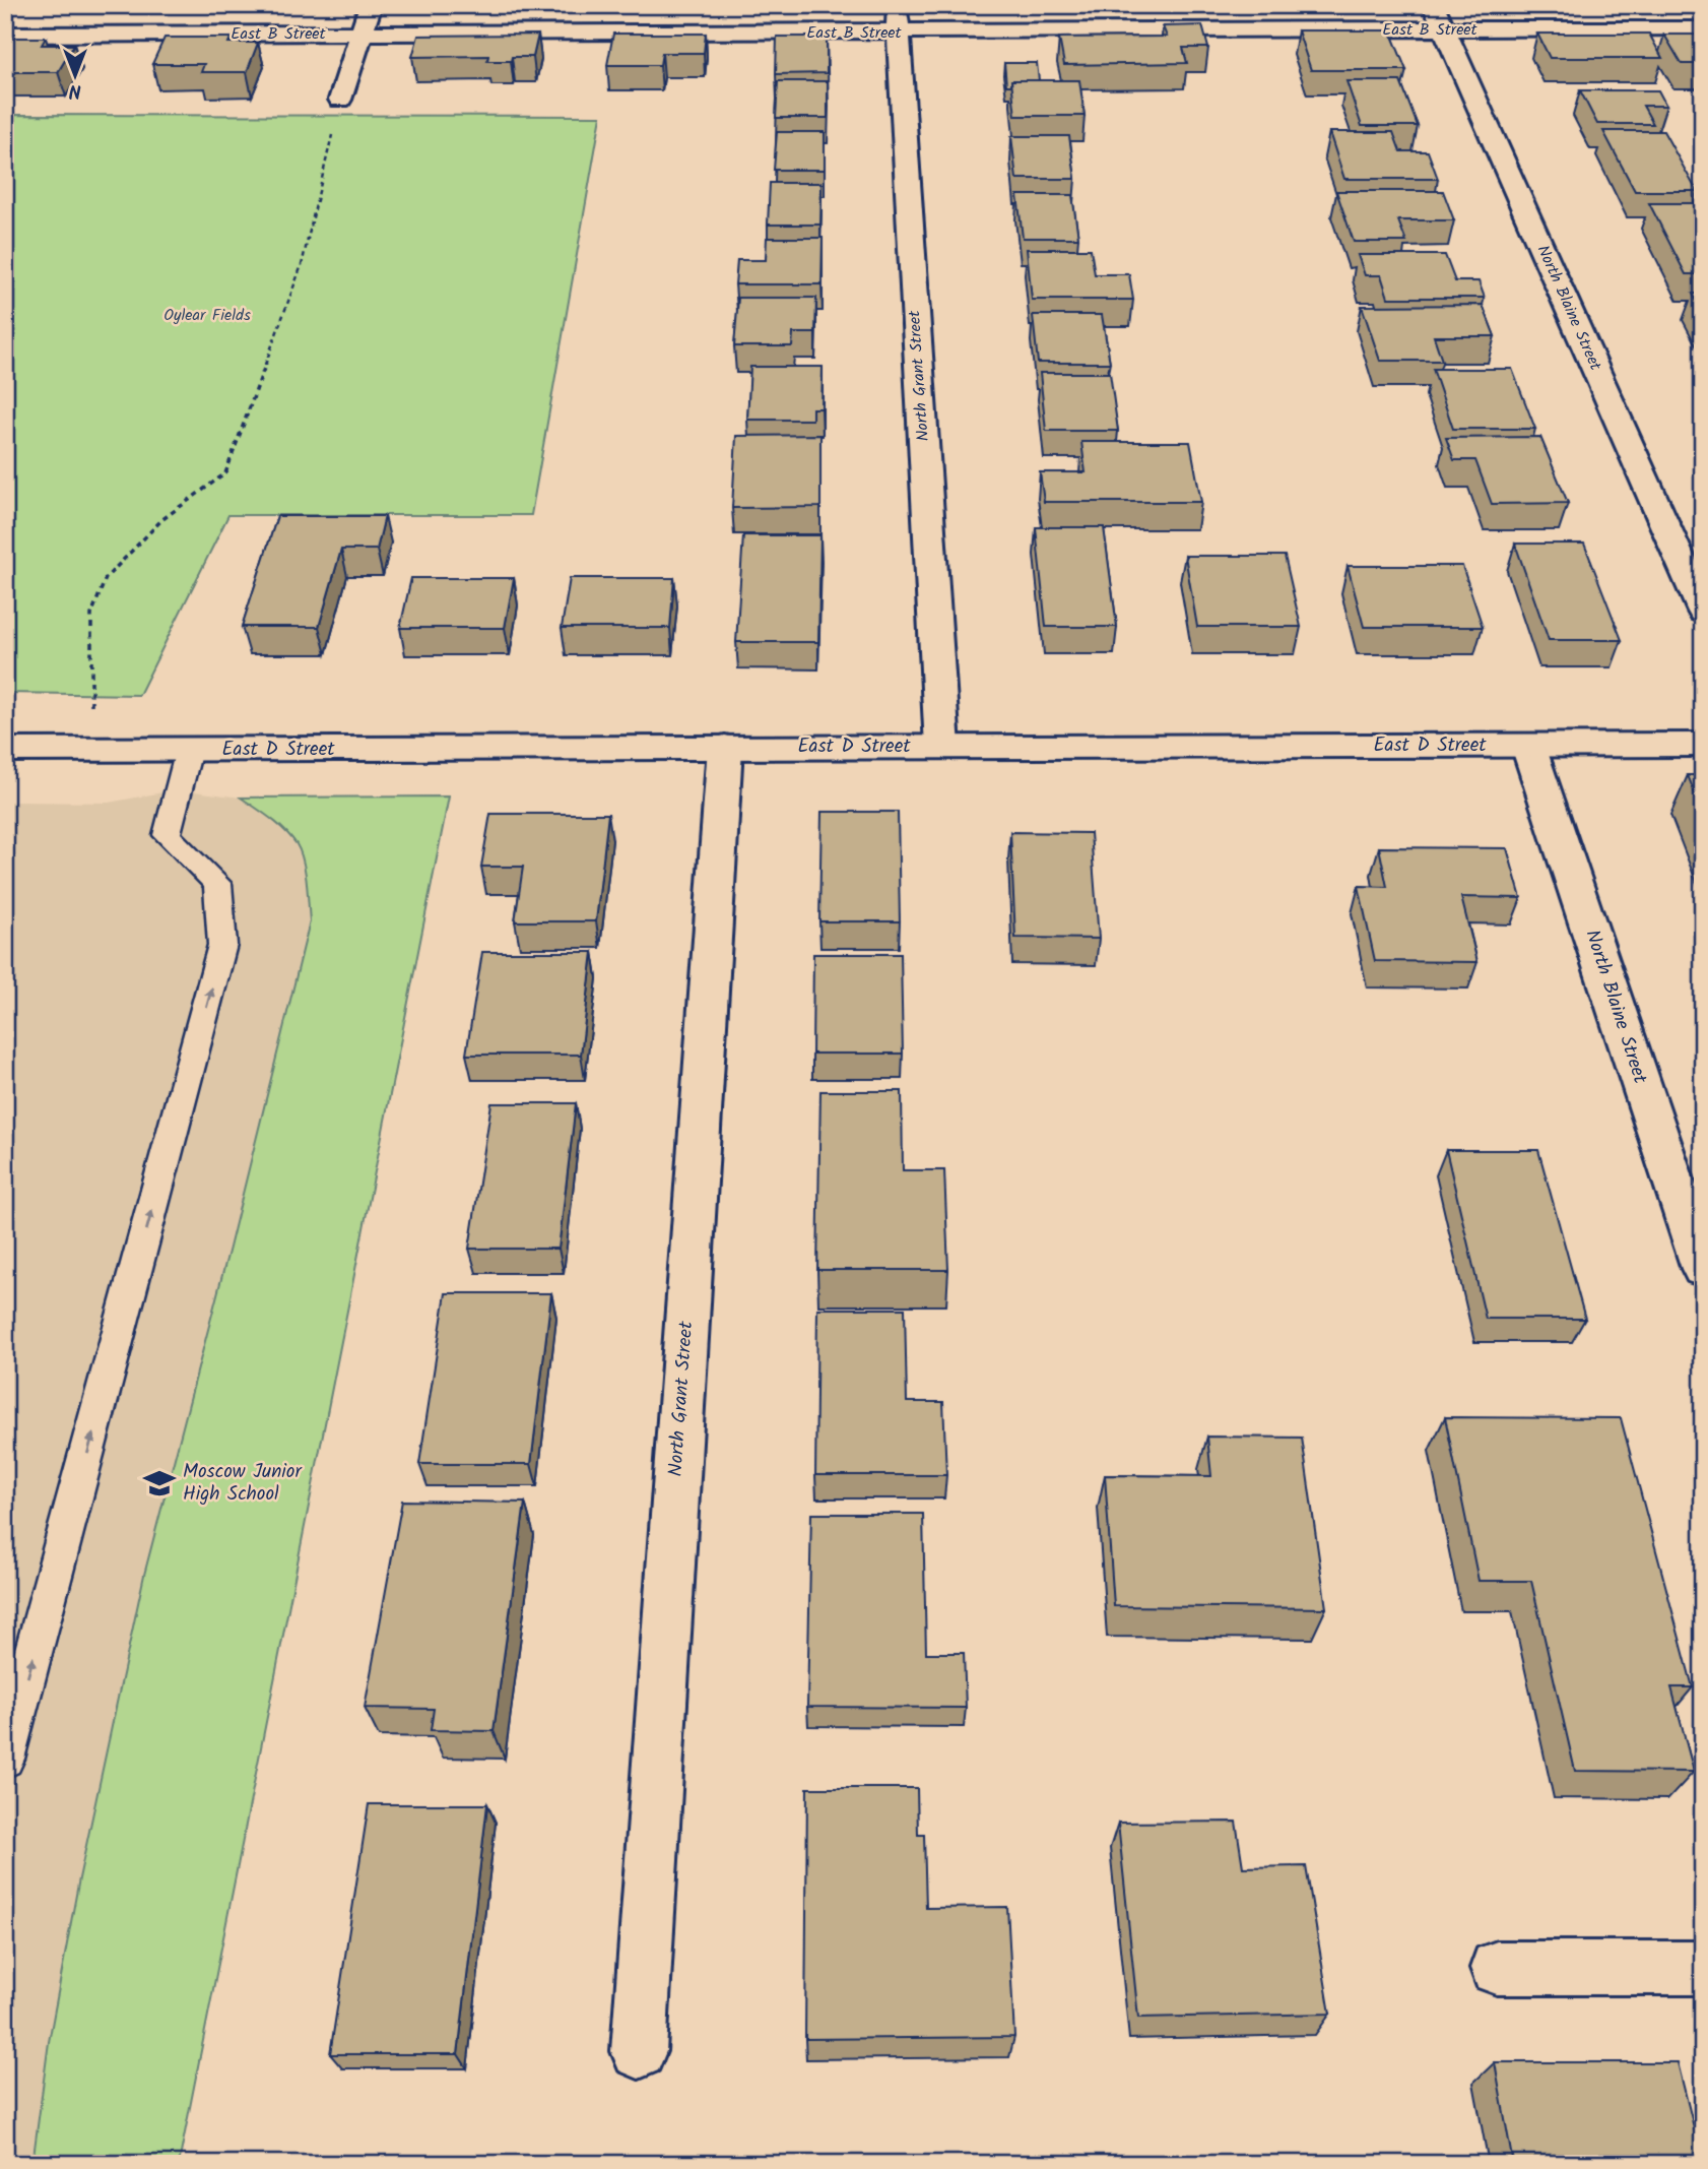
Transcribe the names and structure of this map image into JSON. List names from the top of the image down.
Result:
{
  "streets": {
    "street": [
      "East B Street",
      "North Blaine Street",
      "North Grant Street",
      "East D Street"
    ]
  },
  "crossings": [
    ["East B Street", "North Blaine Street"],
    ["East B Street", "North Grant Street"],
    ["North Blaine Street", "East D Street"],
    ["North Grant Street", "East D Street"]
  ],
  "parks": ["Oylear Fields"],
  "places": {
    "school or university": ["Moscow Junior High School"]
  },
  "north": "bottom"
}
